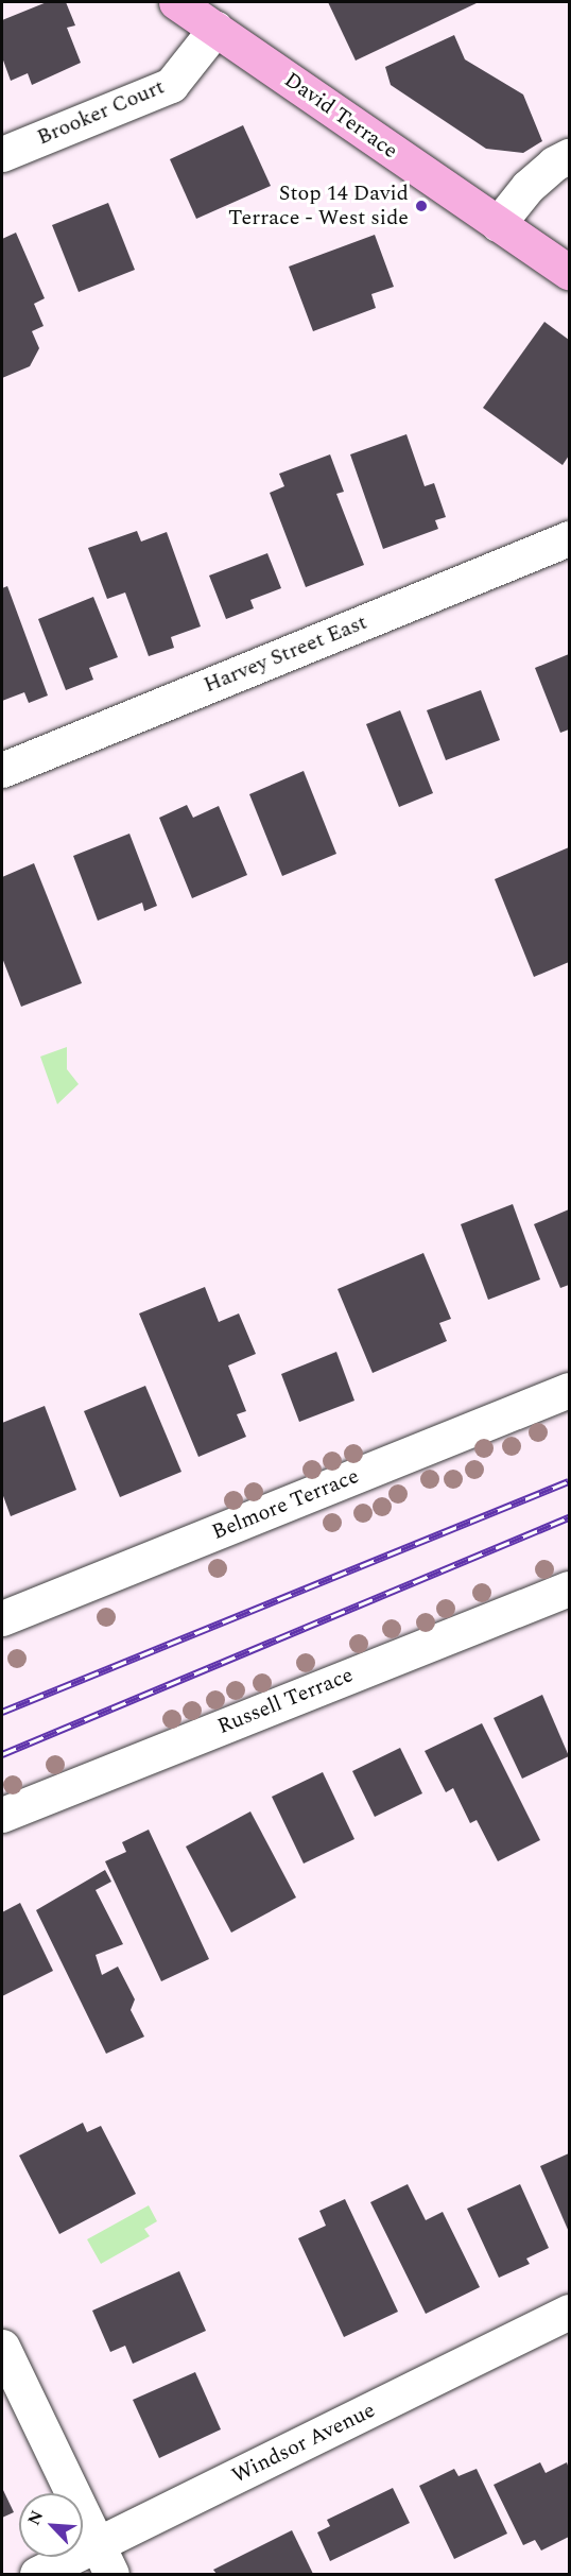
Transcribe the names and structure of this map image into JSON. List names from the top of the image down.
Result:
{
  "streets": {
    "main road": ["David Terrace"],
    "street": [
      "Brooker Court",
      "Harvey Street East",
      "Belmore Terrace",
      "Russell Terrace",
      "Windsor Avenue"
    ]
  },
  "crossings": [
    ["Brooker Court", "David Terrace"]
  ],
  "places": ["Stop 14 David Terrace - West side"],
  "north": "top left"
}
